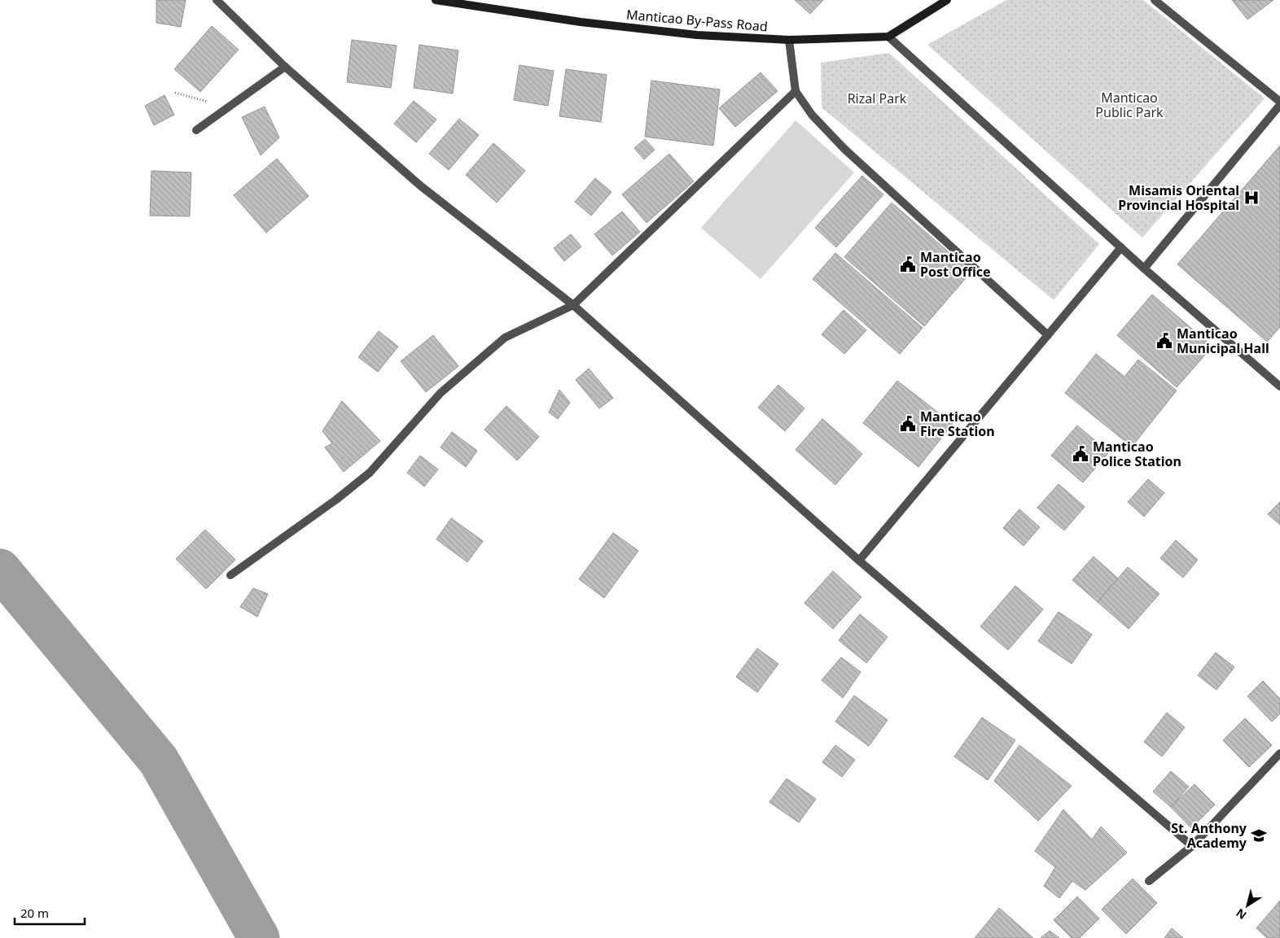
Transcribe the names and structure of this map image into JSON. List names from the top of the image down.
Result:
{
  "streets": {
    "street": ["Manticao By-Pass Road"]
  },
  "parks": ["Manticao Public Park", "Rizal Park"],
  "places": {
    "hospital": ["Misamis Oriental Provincial Hospital"],
    "public building": [
      "Manticao Post Office",
      "Manticao Municipal Hall",
      "Manticao Fire Station",
      "Manticao Police Station"
    ],
    "school or university": ["St. Anthony Academy"]
  },
  "scale_bar": "20 m",
  "north": "bottom left"
}
